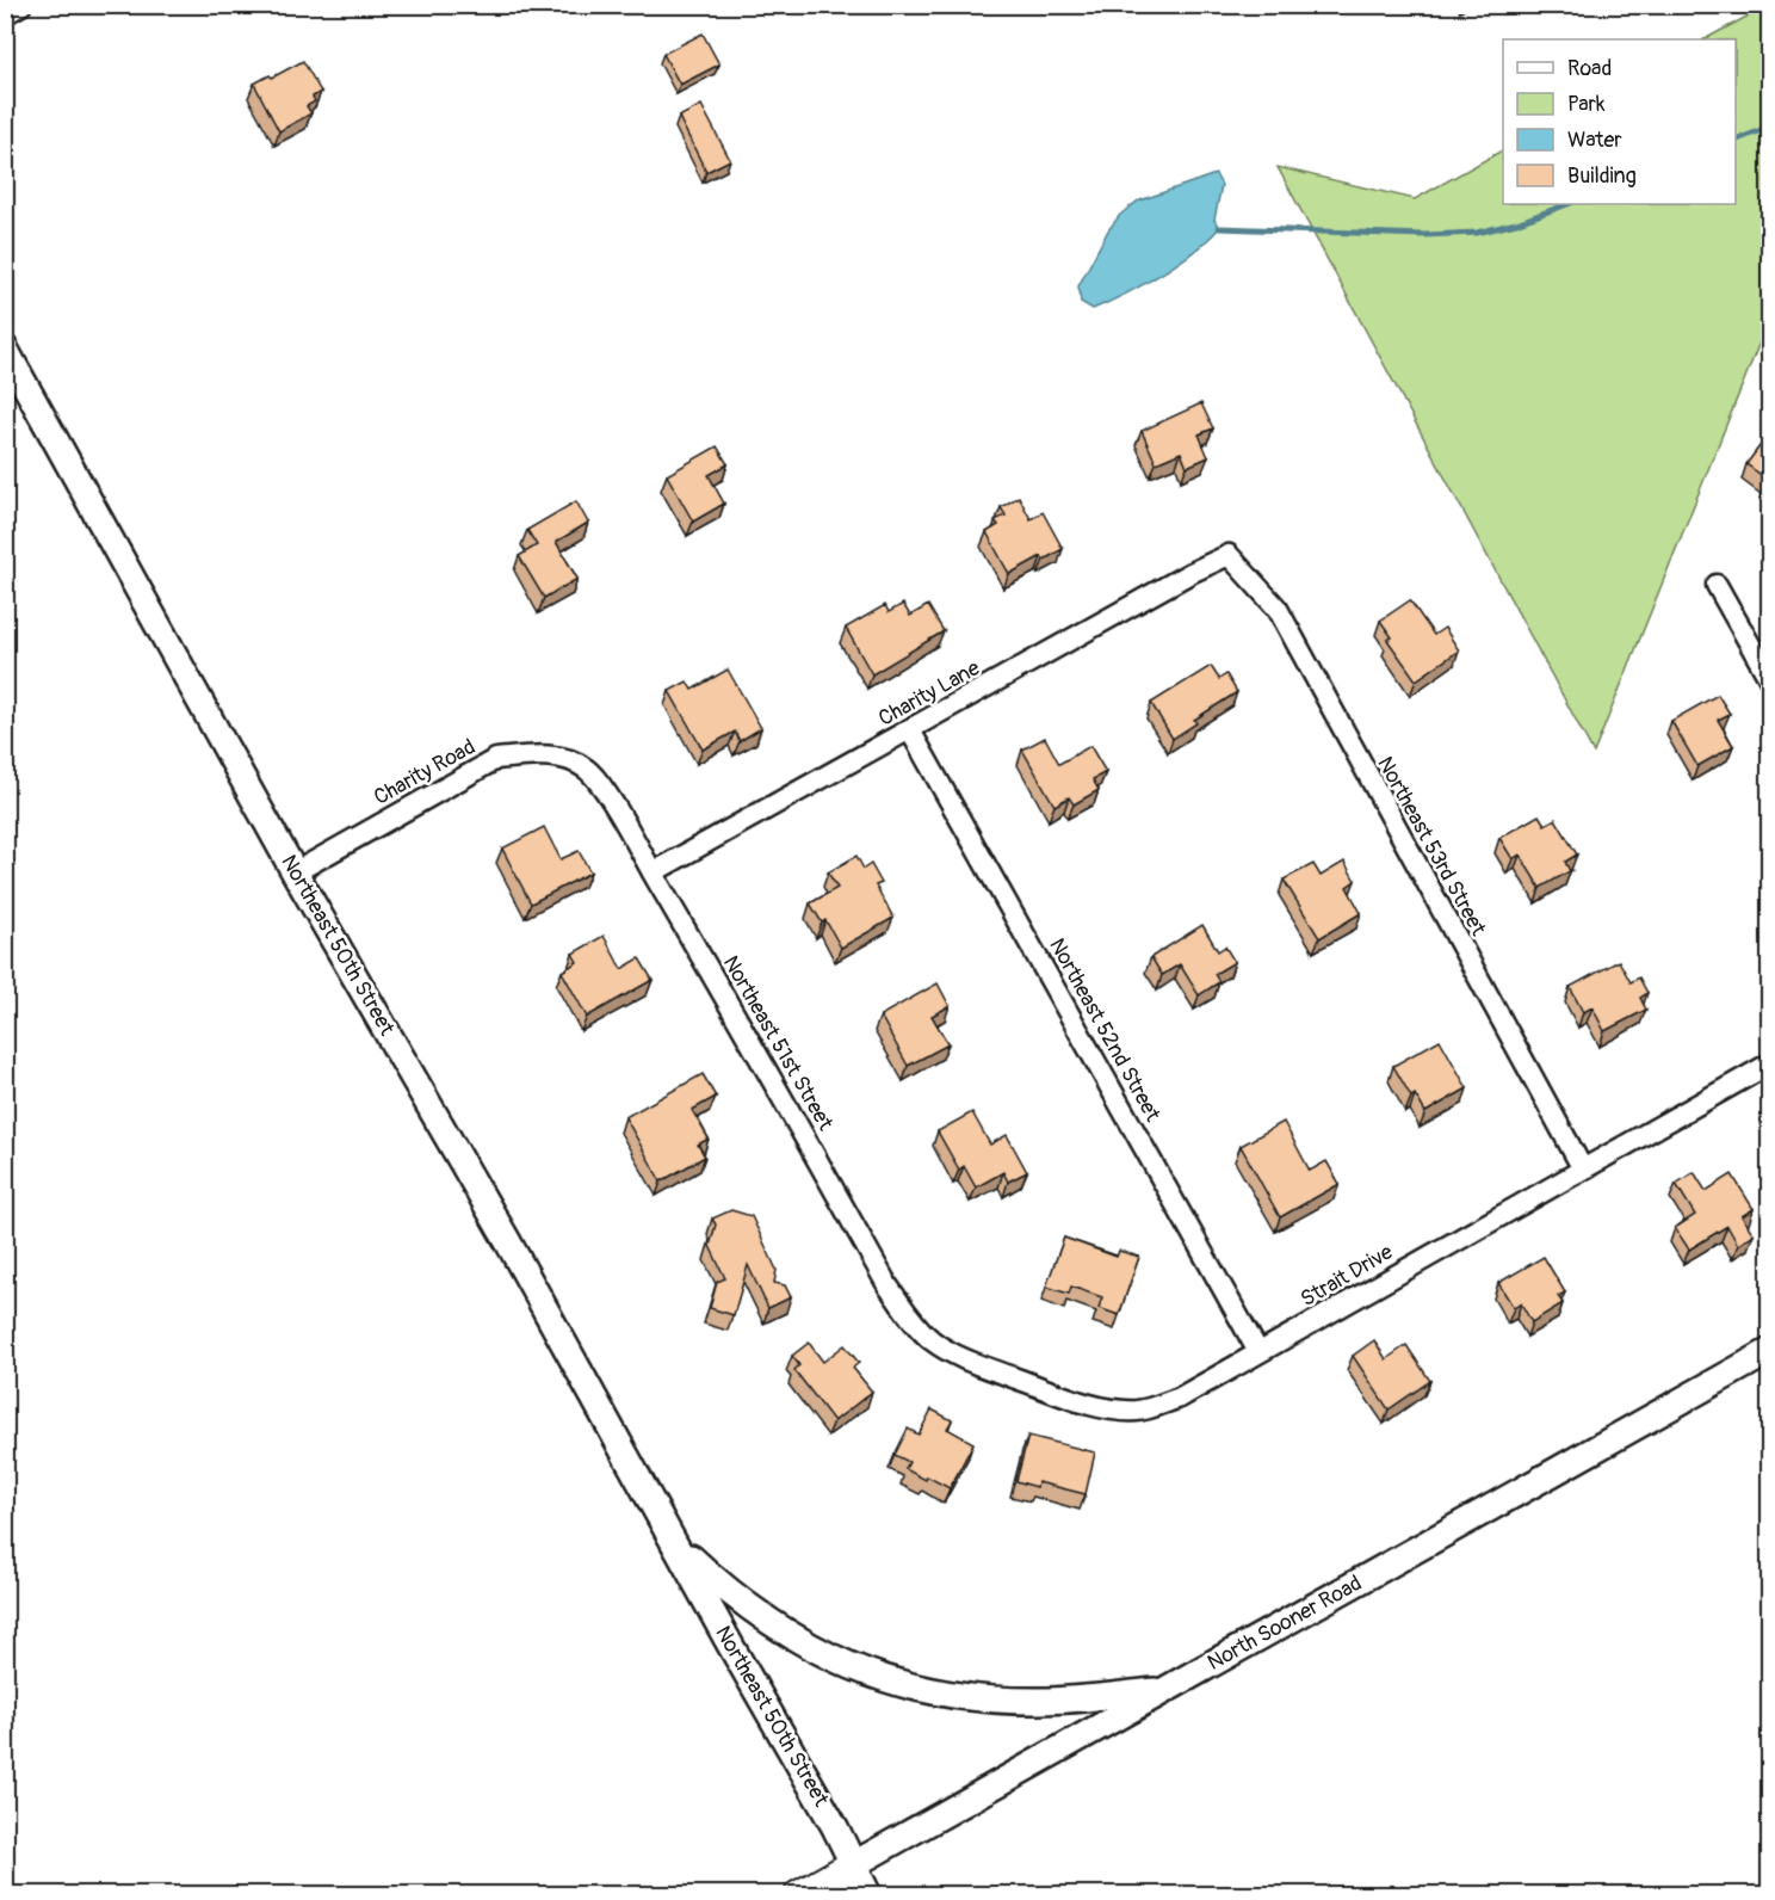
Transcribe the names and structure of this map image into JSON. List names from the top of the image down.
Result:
{
  "streets": {
    "main road": ["North Sooner Road"],
    "street": [
      "Charity Lane",
      "Charity Road",
      "Northeast 53rd Street",
      "Northeast 50th Street",
      "Northeast 52nd Street",
      "Northeast 51st Street",
      "Strait Drive"
    ]
  },
  "crossings": [
    ["Charity Lane", "Northeast 53rd Street"],
    ["Charity Lane", "Northeast 52nd Street"],
    ["Charity Lane", "Northeast 51st Street"],
    ["Charity Road", "Northeast 50th Street"],
    ["Charity Road", "Northeast 51st Street"],
    ["Northeast 53rd Street", "Strait Drive"],
    ["Northeast 50th Street", "North Sooner Road"],
    ["Northeast 52nd Street", "Strait Drive"],
    ["Northeast 51st Street", "Strait Drive"]
  ],
  "legend": [
    "Road",
    "Park",
    "Water",
    "Building"
  ]
}
